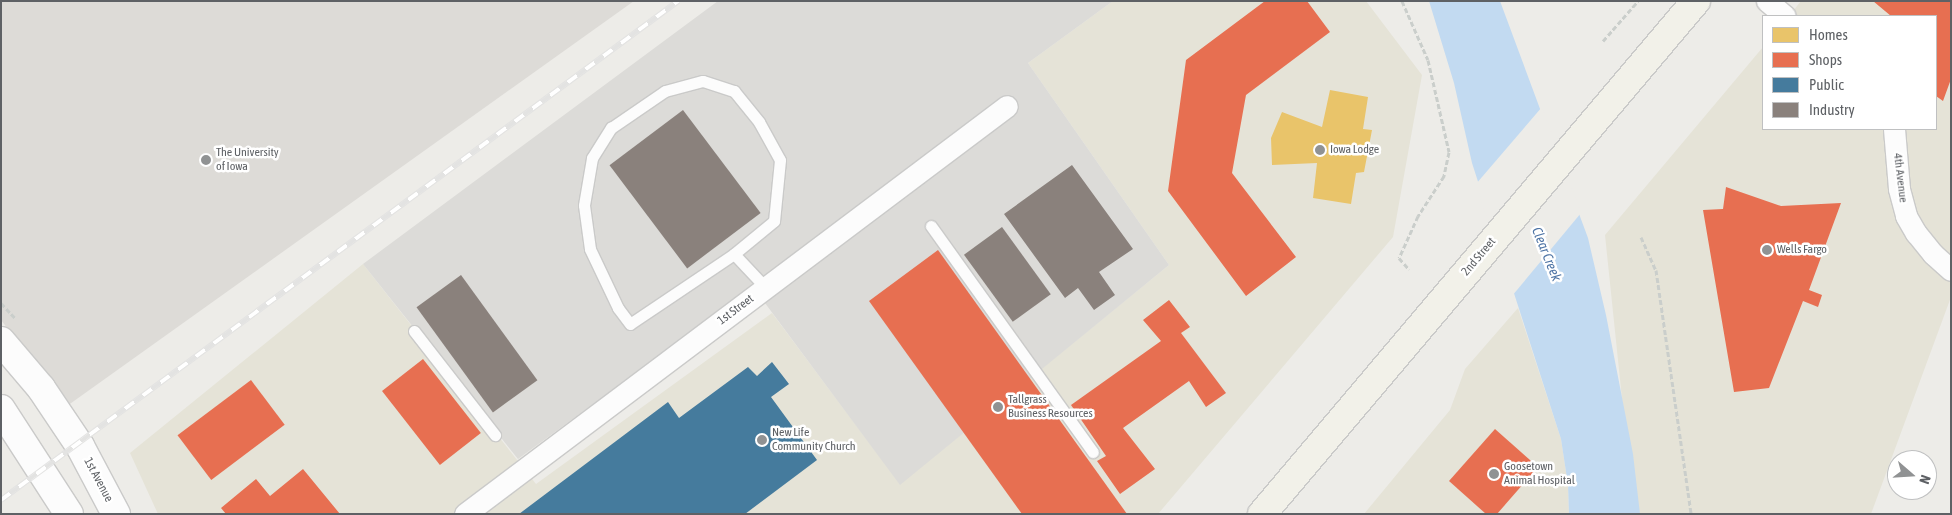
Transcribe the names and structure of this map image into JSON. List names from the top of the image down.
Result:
{
  "streets": {
    "main road": ["2nd Street", "1st Avenue"],
    "street": ["4th Avenue", "1st Street"]
  },
  "water": ["Clear Creek"],
  "places": [
    "Iowa Lodge",
    "The University of Iowa",
    "Wells Fargo",
    "Tallgrass Business Resources",
    "New Life Community Church",
    "Goosetown Animal Hospital"
  ],
  "legend": [
    "Homes",
    "Shops",
    "Public",
    "Industry"
  ],
  "north": "right"
}
